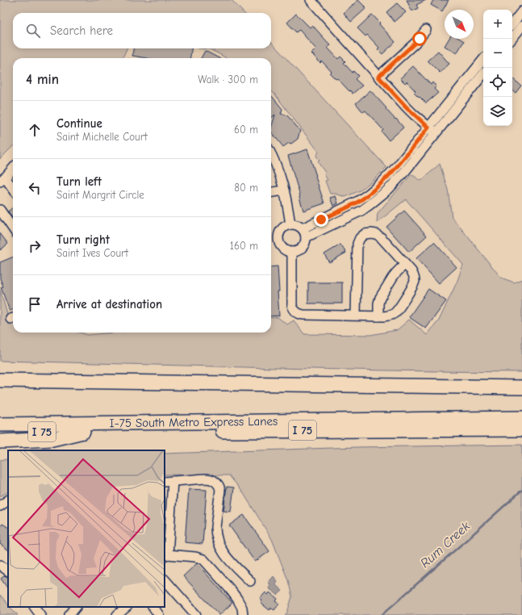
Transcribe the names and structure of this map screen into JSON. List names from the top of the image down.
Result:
{
  "streets": {
    "highway": ["I-75 South Metro Express Lanes", "I 75"]
  },
  "water": ["Rum Creek"],
  "north": "bottom right",
  "page": {
    "map_buttons": ["+", "−"],
    "search": "Search here",
    "heading": ["4 min", "Walk · 300 m"],
    "list": [
      ["Continue", "Saint Michelle Court", "60 m"],
      ["Turn left", "Saint Margrit Circle", "80 m"],
      ["Turn right", "Saint Ives Court", "160 m"],
      "Arrive at destination"
    ]
  }
}
